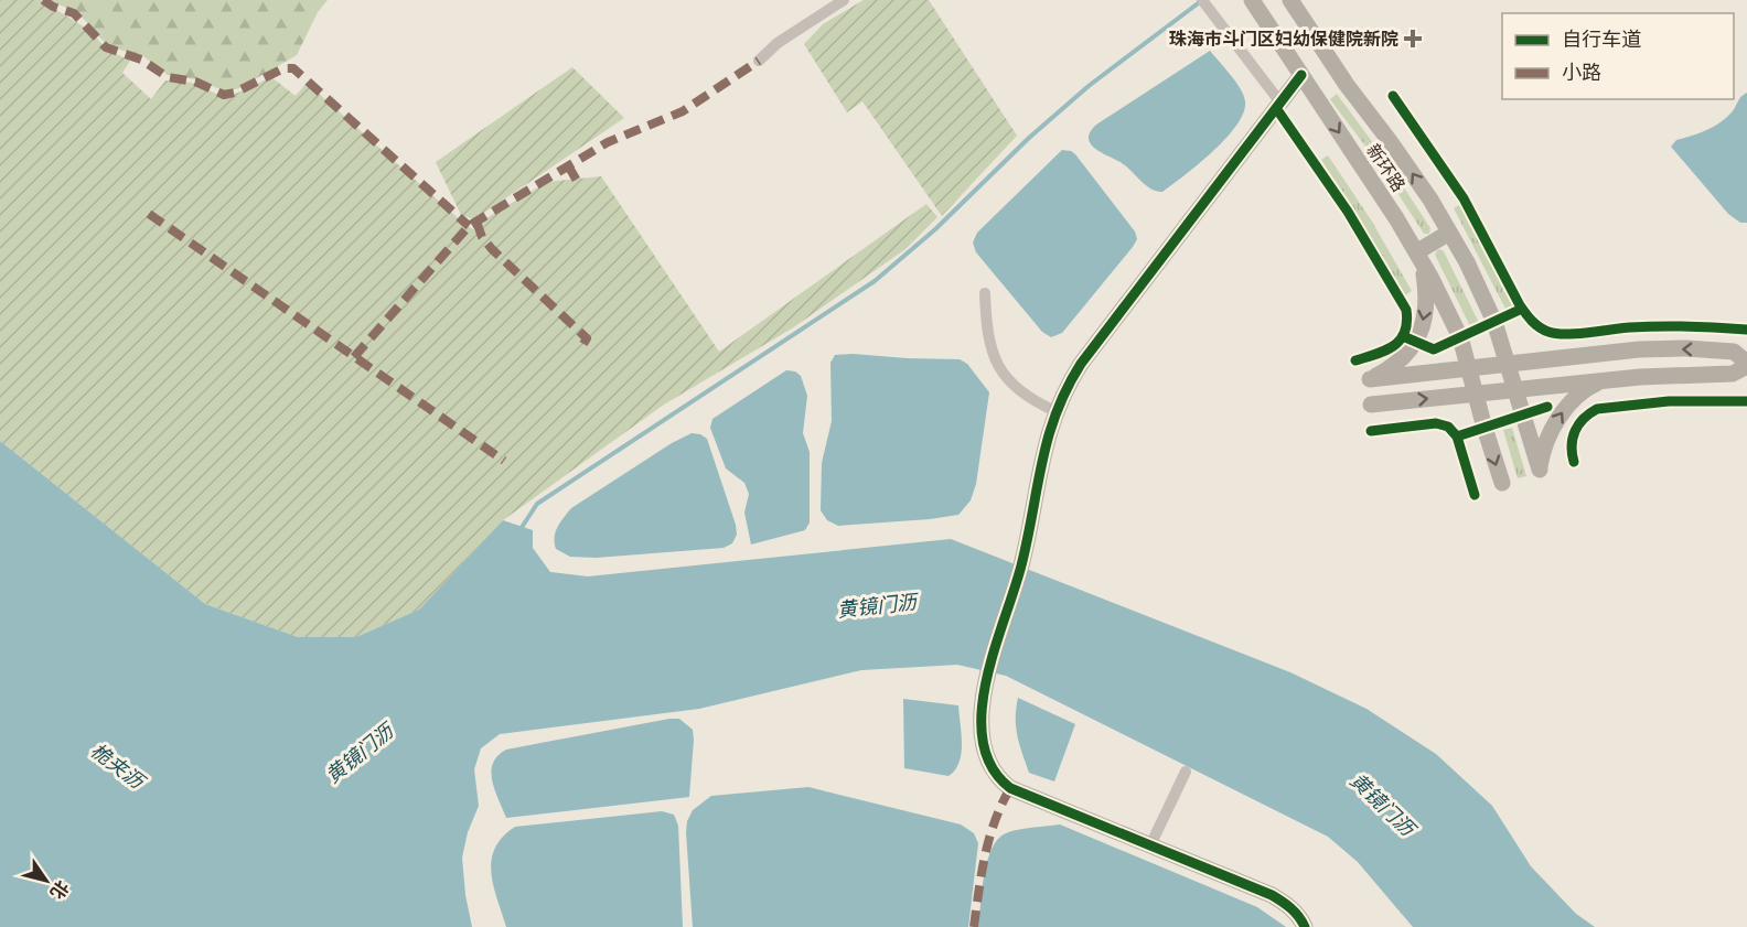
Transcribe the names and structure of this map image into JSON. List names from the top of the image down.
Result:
{
  "streets": {
    "street": ["新环路"]
  },
  "water": ["黄镜门沥", "桅夹沥"],
  "places": {
    "health": ["珠海市斗门区妇幼保健院新院"]
  },
  "legend": ["自行车道", "小路"],
  "north": "bottom right"
}
